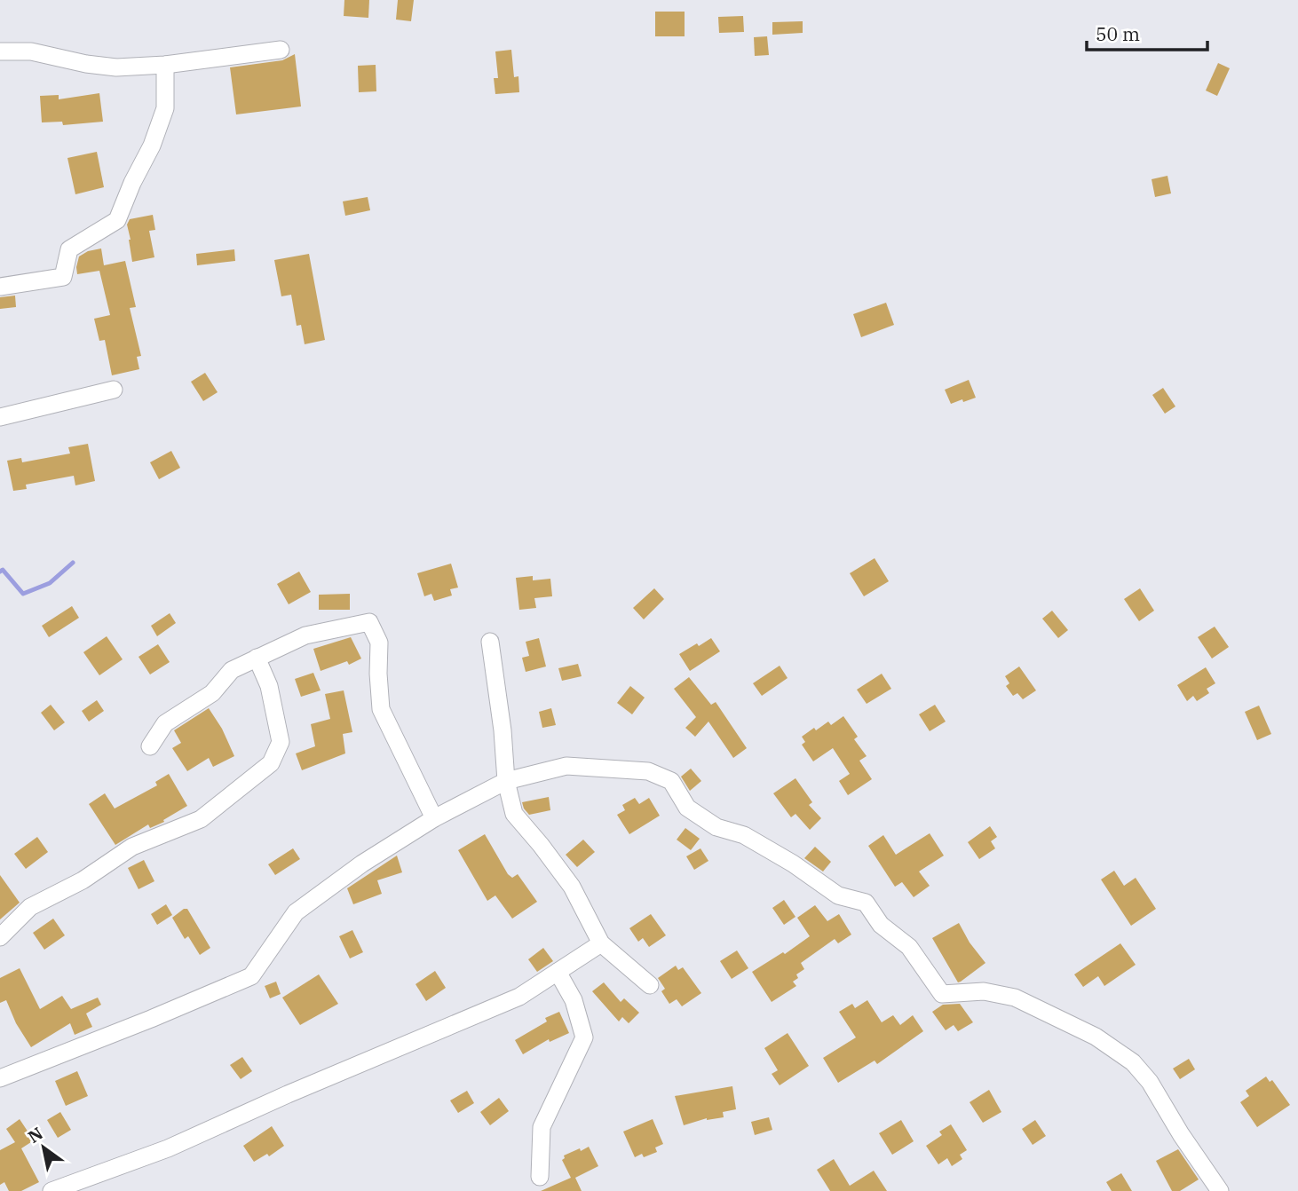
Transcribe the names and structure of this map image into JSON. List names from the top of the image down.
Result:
{
  "scale_bar": "50 m",
  "north": "top left"
}
